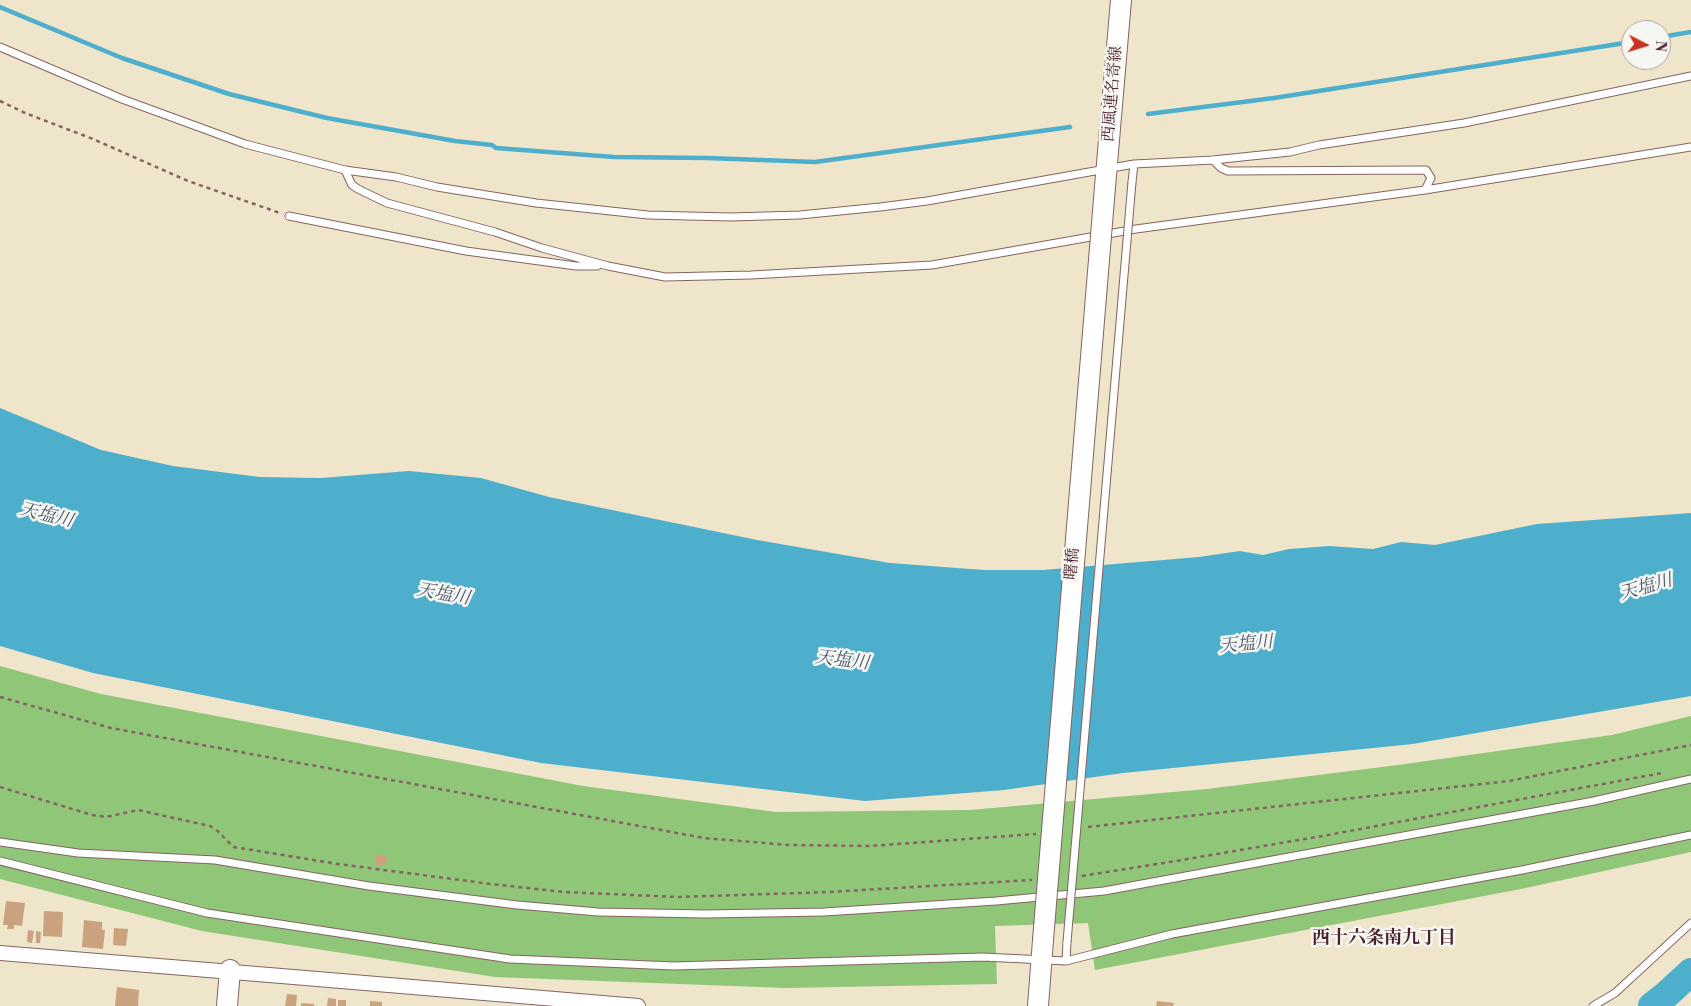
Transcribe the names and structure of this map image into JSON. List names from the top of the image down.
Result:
{
  "streets": {
    "main road": ["西風連名寄線", "曙橋"]
  },
  "crossings": [
    ["西風連名寄線", "曙橋"]
  ],
  "districts": ["西十六条南九丁目"],
  "water": ["天塩川"],
  "north": "right"
}
